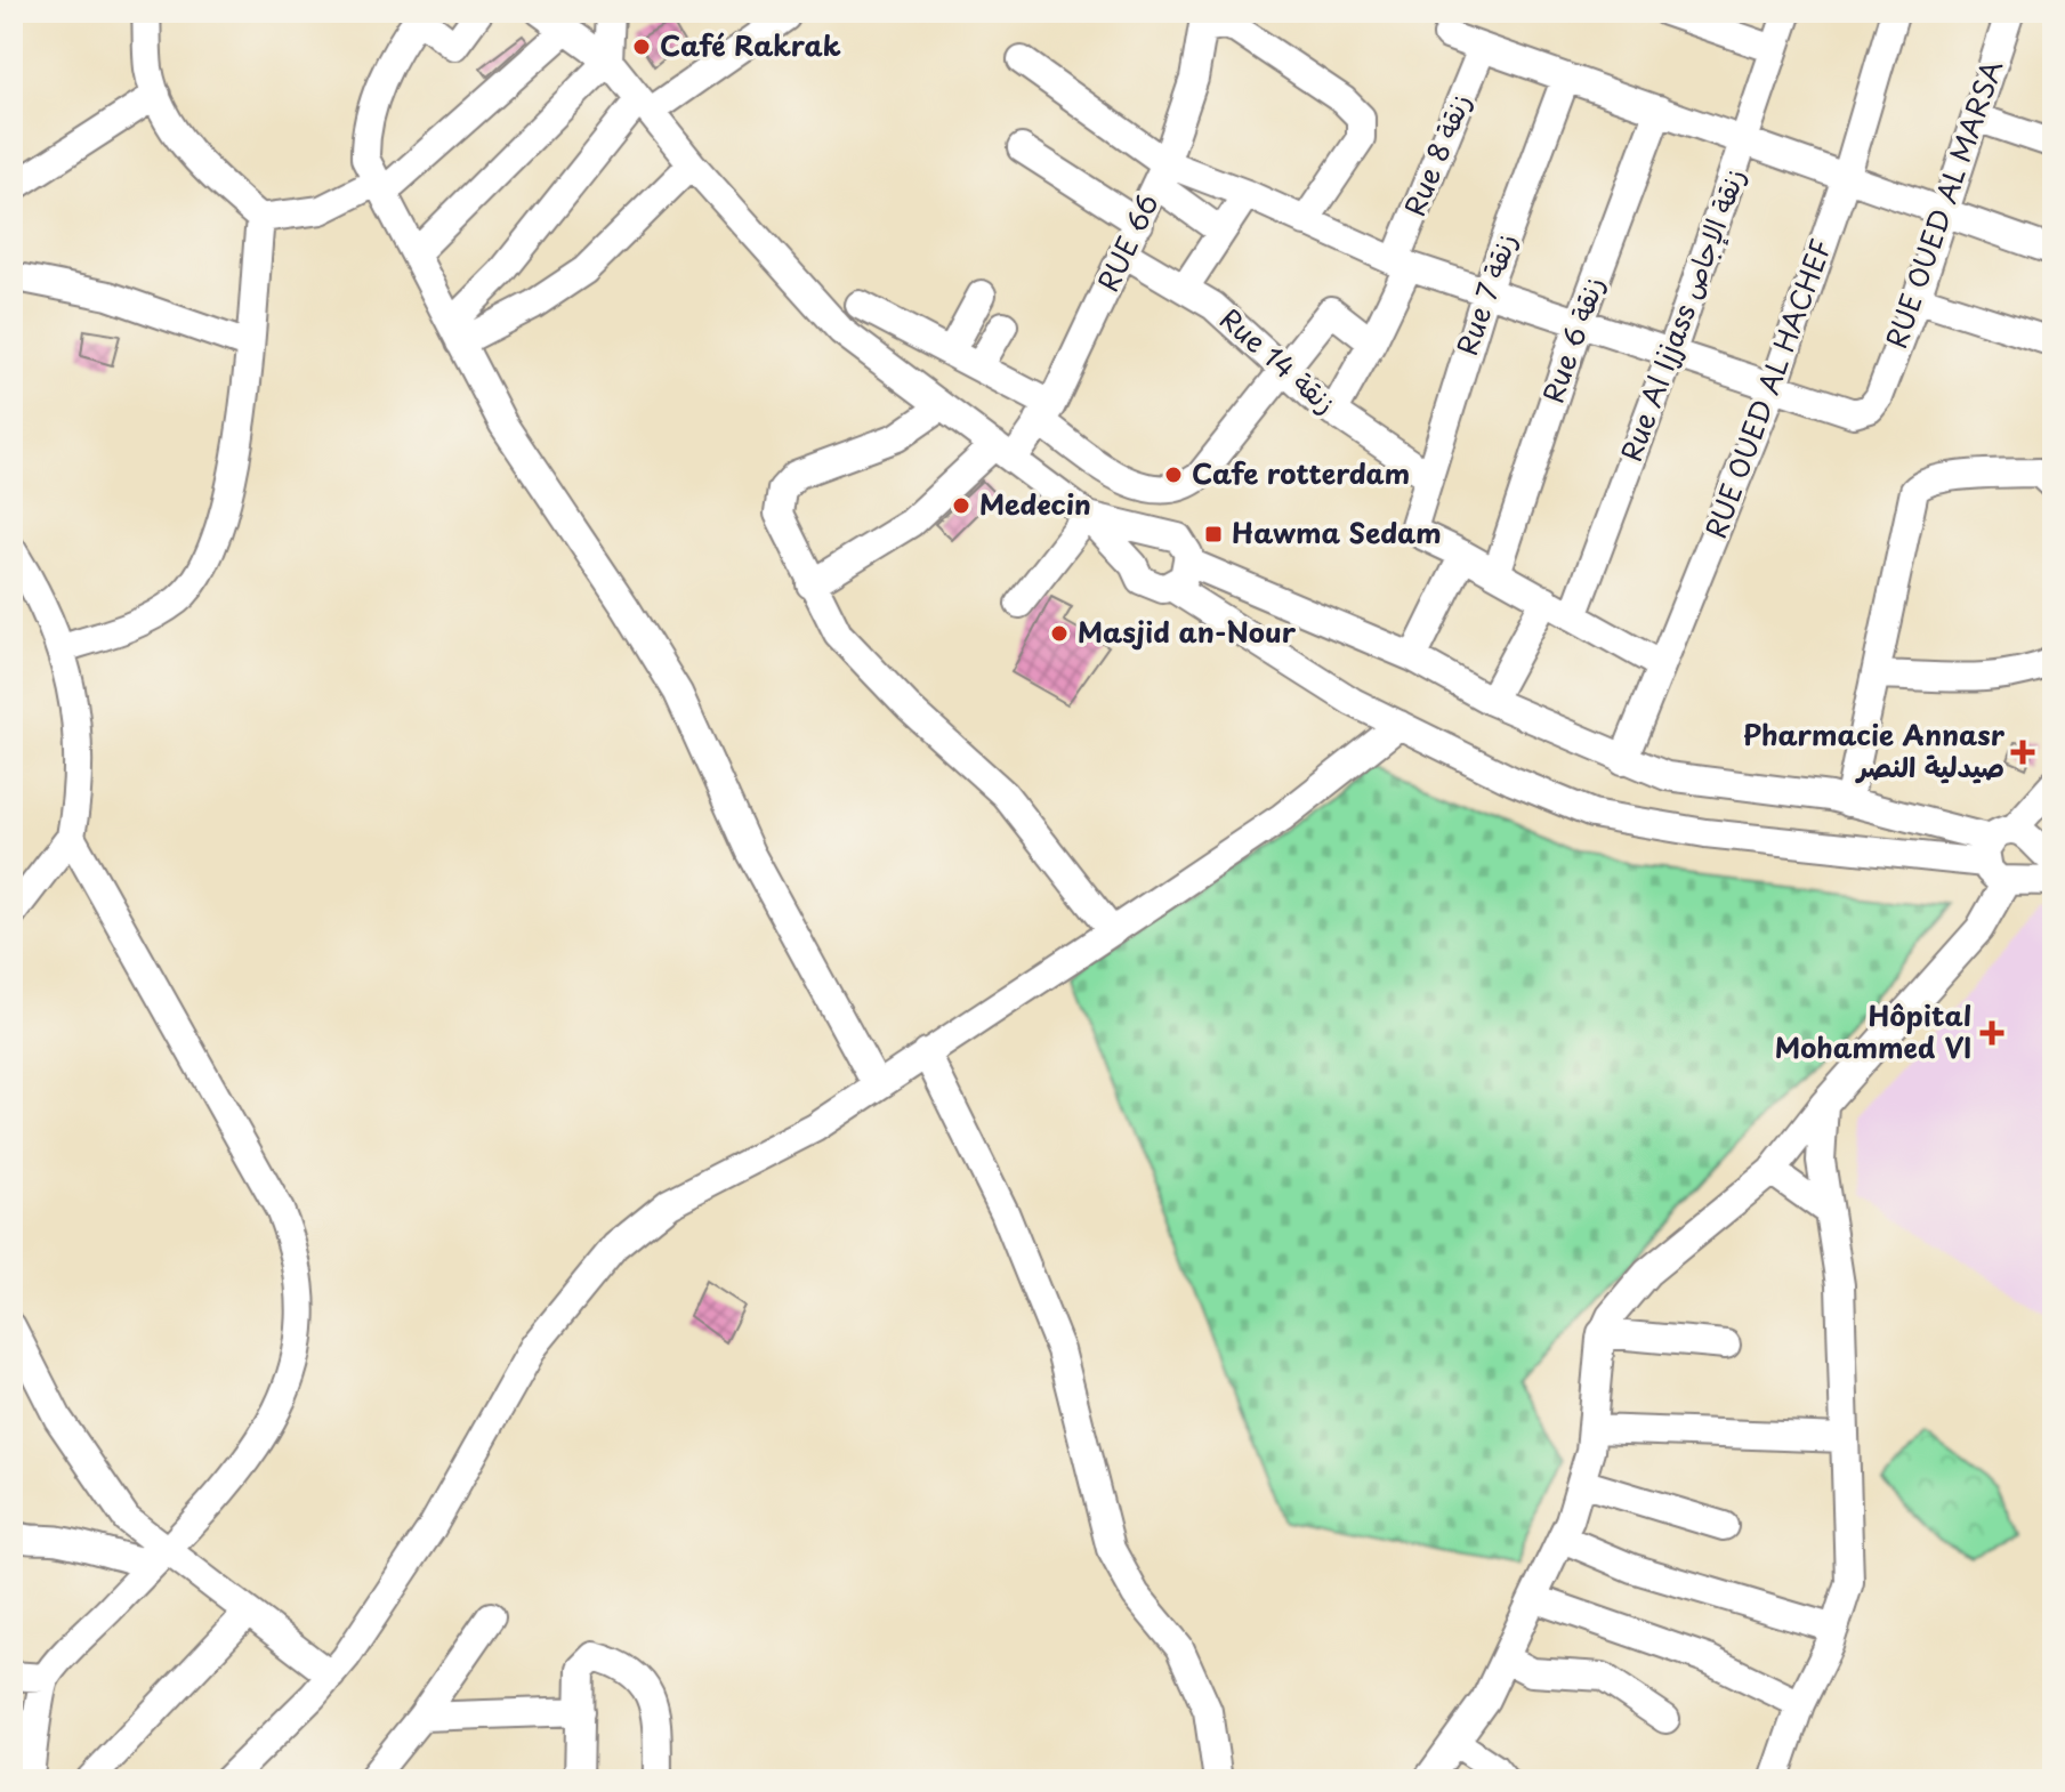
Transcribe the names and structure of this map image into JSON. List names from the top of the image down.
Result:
{
  "streets": {
    "street": [
      "Rue 8 زنقة",
      "RUE OUED AL MARSA",
      "RUE 66",
      "Rue 7 زنقة",
      "Rue Al Ijjass زنقة الإجاص",
      "Rue 6 زنقة",
      "Rue 14 زنقة",
      "RUE OUED AL HACHEF"
    ]
  },
  "crossings": [
    ["Rue 8 زنقة", "Rue 14 زنقة"],
    ["RUE OUED AL MARSA", "RUE OUED AL HACHEF"],
    ["RUE 66", "Rue 14 زنقة"],
    ["Rue 7 زنقة", "Rue 14 زنقة"]
  ],
  "places": {
    "other": [
      "Café Rakrak",
      "Cafe rotterdam",
      "Medecin",
      "Masjid an-Nour"
    ],
    "transit": ["Hawma Sedam"],
    "health": ["Pharmacie Annasr صيدلية النصر", "Hôpital Mohammed VI"]
  }
}
